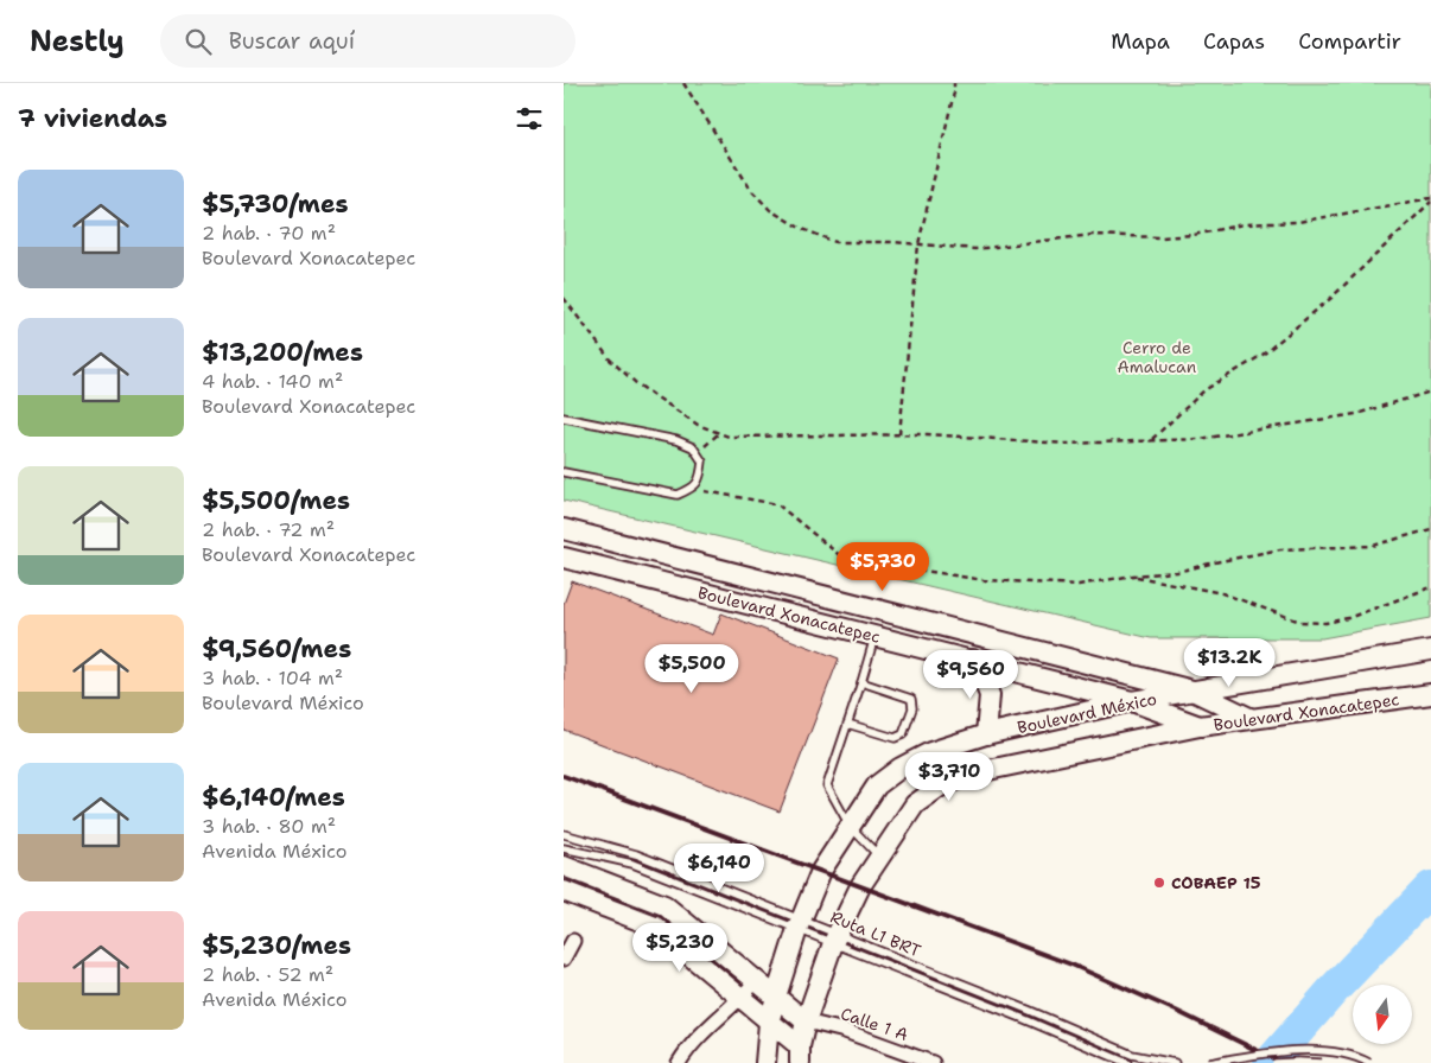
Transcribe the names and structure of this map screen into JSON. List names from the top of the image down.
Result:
{
  "streets": {
    "main road": ["Boulevard Xonacatepec", "Boulevard México"],
    "street": ["Calle 1 A"],
    "lane": ["Ruta L1 BRT"]
  },
  "crossings": [
    ["Boulevard Xonacatepec", "Boulevard México"],
    ["Boulevard México", "Ruta L1 BRT"]
  ],
  "parks": ["Cerro de Amalucan"],
  "places": ["COBAEP 15"],
  "north": "bottom",
  "page": {
    "header": "Nestly",
    "search": "Buscar aquí",
    "nav": ["Mapa", "Capas", "Compartir"],
    "heading": "7 viviendas",
    "list": [
      {
        "name": "$5,730/mes",
        "note": "2 hab. · 70 m² · Boulevard Xonacatepec"
      },
      {
        "name": "$13,200/mes",
        "note": "4 hab. · 140 m² · Boulevard Xonacatepec"
      },
      {
        "name": "$5,500/mes",
        "note": "2 hab. · 72 m² · Boulevard Xonacatepec"
      },
      {
        "name": "$9,560/mes",
        "note": "3 hab. · 104 m² · Boulevard México"
      },
      {
        "name": "$6,140/mes",
        "note": "3 hab. · 80 m² · Avenida México"
      },
      {
        "name": "$5,230/mes",
        "note": "2 hab. · 52 m² · Avenida México"
      }
    ],
    "price": [
      "$5,730",
      "$13.2K",
      "$5,500",
      "$9,560",
      "$3,710",
      "$6,140",
      "$5,230"
    ]
  }
}
